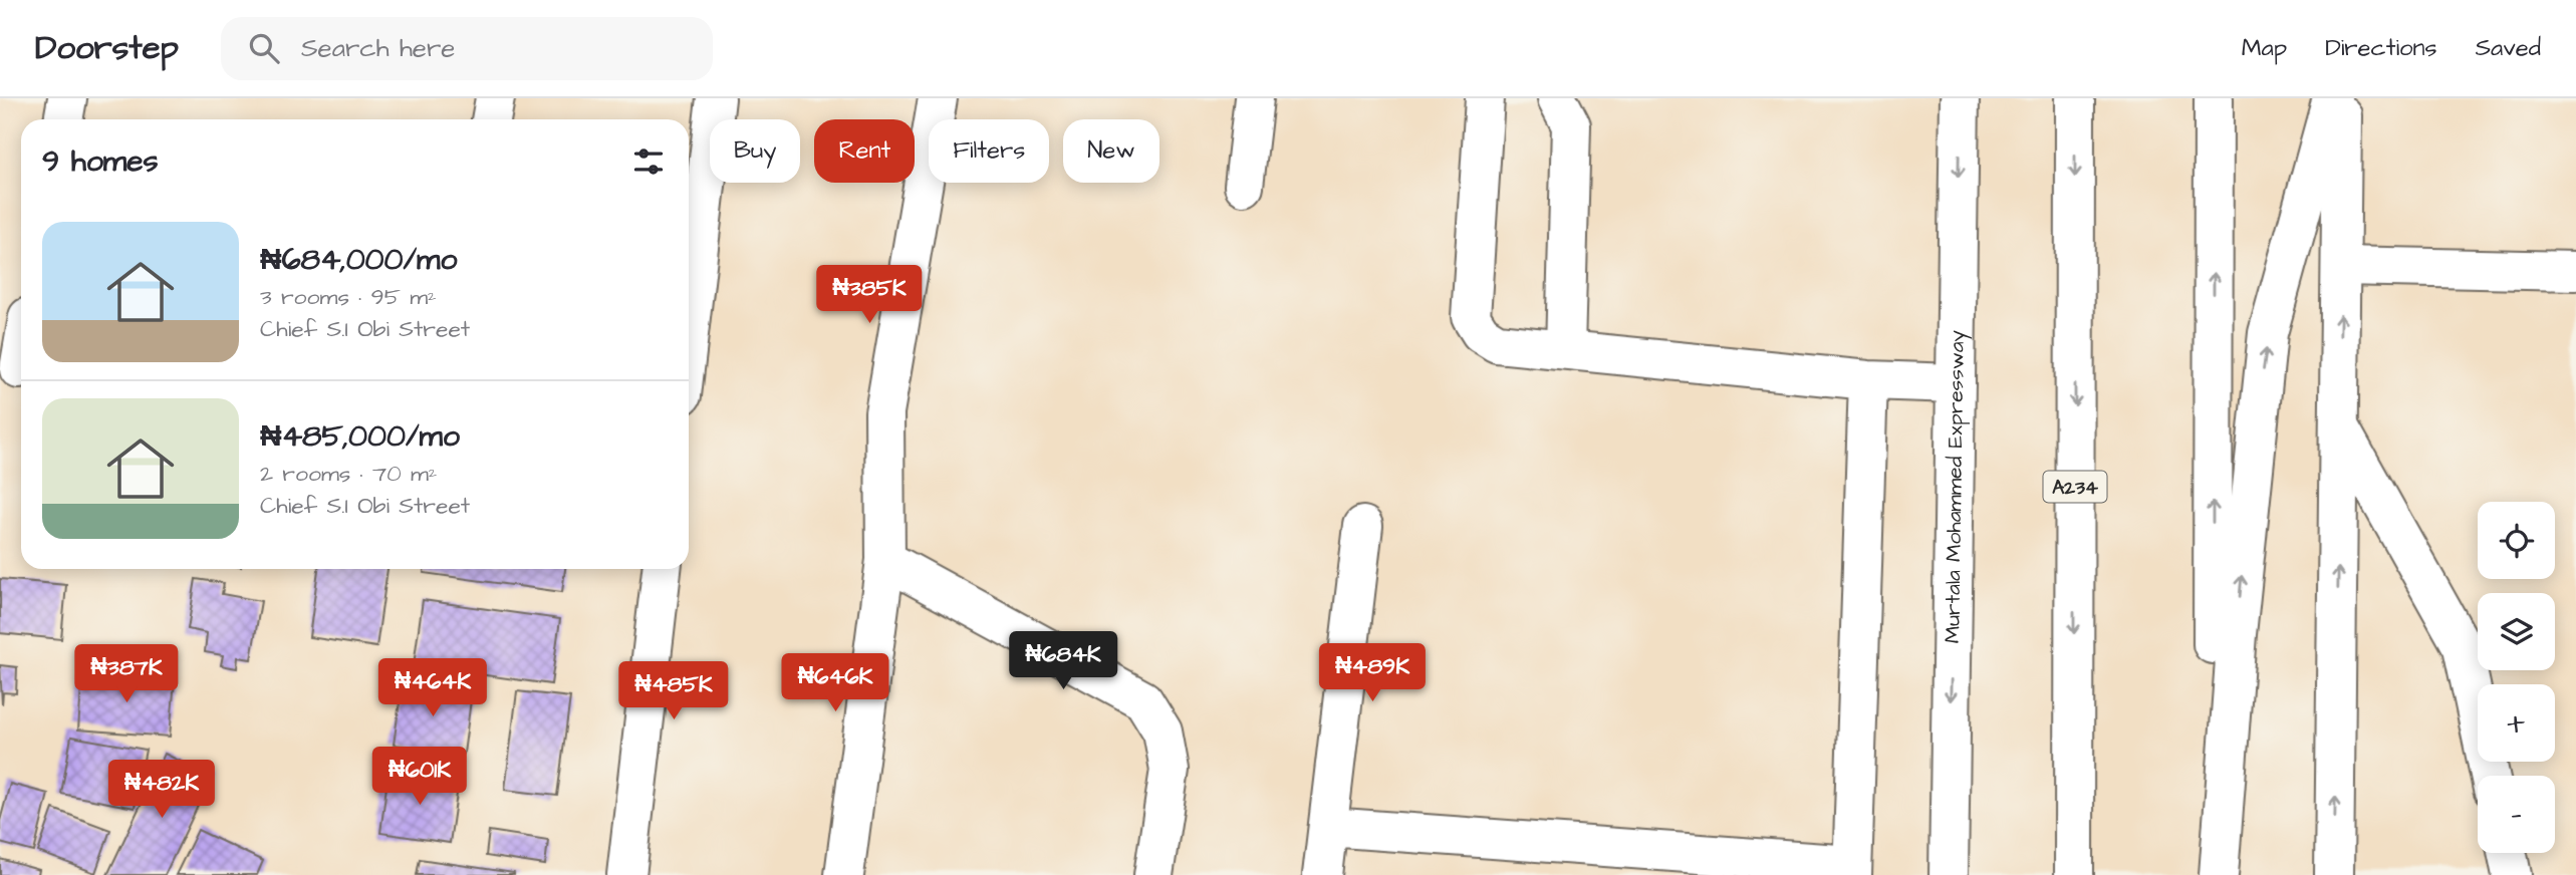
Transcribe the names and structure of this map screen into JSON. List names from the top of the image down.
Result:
{
  "streets": {
    "main road": ["Murtala Mohammed Expressway", "A234"]
  },
  "page": {
    "header": "Doorstep",
    "search": "Search here",
    "nav": ["Map", "Directions", "Saved"],
    "chip": [
      "Buy",
      "Rent",
      "Filters",
      "New"
    ],
    "heading": "9 homes",
    "list": [
      {
        "name": "₦684,000/mo",
        "note": "3 rooms · 95 m² · Chief S.I Obi Street"
      },
      {
        "name": "₦485,000/mo",
        "note": "2 rooms · 70 m² · Chief S.I Obi Street"
      }
    ],
    "price": [
      "₦385K",
      "₦684K",
      "₦489K",
      "₦387K",
      "₦646K",
      "₦464K",
      "₦485K",
      "₦601K",
      "₦482K"
    ],
    "map_buttons": ["+", "−"]
  }
}
